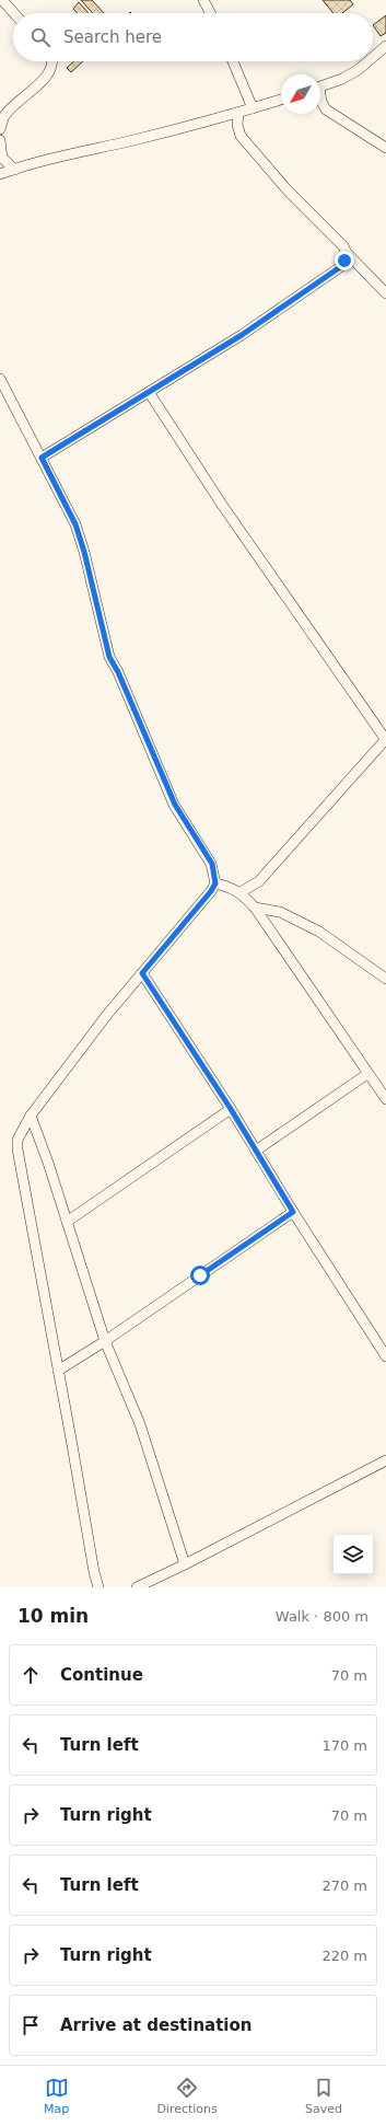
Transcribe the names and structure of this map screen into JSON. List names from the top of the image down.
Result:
{
  "north": "bottom left",
  "page": {
    "search": "Search here",
    "heading": ["10 min", "Walk · 800 m"],
    "list": [
      ["Continue", "70 m"],
      ["Turn left", "170 m"],
      ["Turn right", "70 m"],
      ["Turn left", "270 m"],
      ["Turn right", "220 m"],
      "Arrive at destination"
    ],
    "nav": ["Map", "Directions", "Saved"]
  }
}
